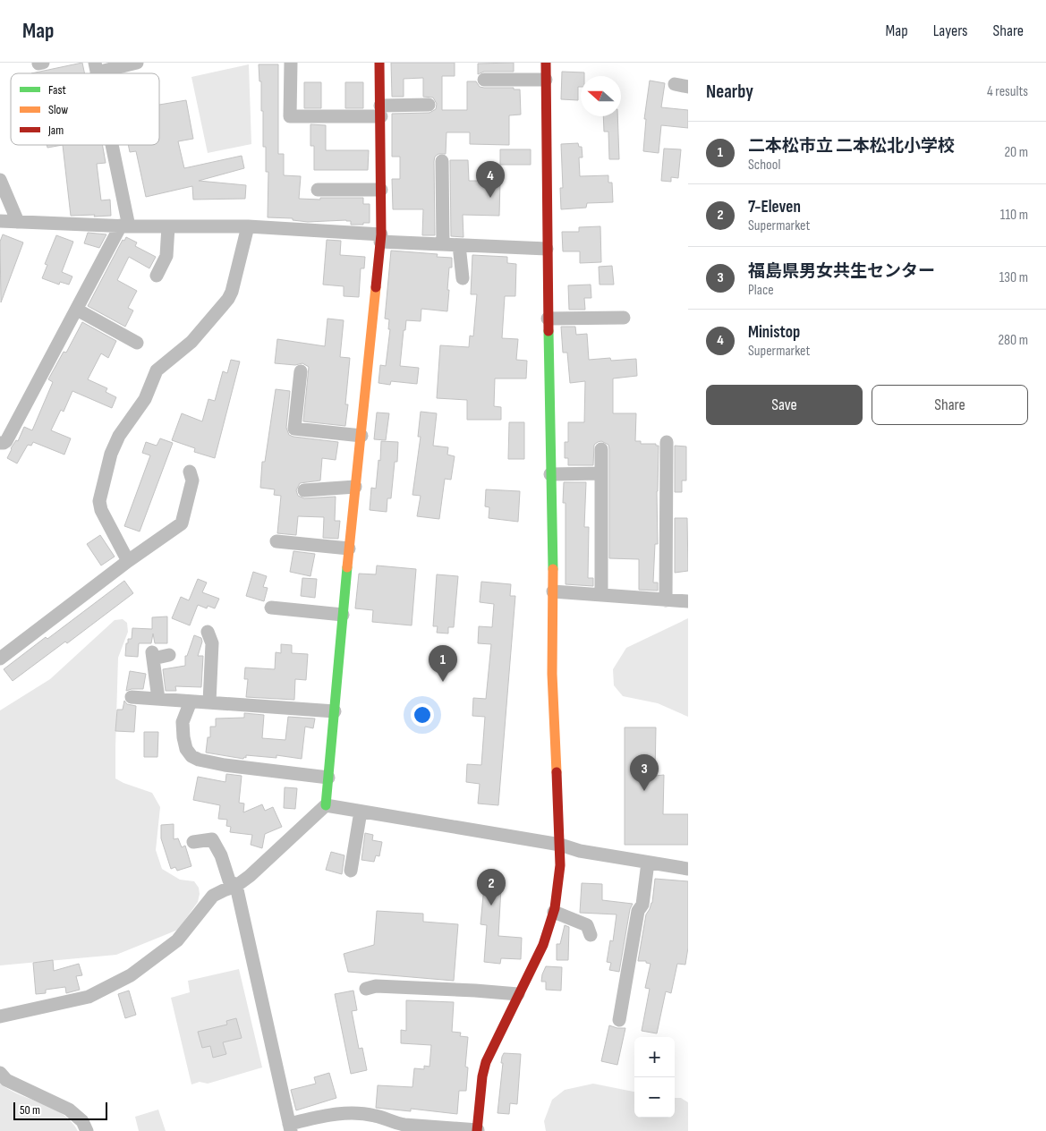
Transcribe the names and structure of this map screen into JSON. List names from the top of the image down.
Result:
{
  "legend": ["Fast", "Slow", "Jam"],
  "scale_bar": "50 m",
  "north": "left",
  "page": {
    "header": "Map",
    "nav": ["Map", "Layers", "Share"],
    "heading": ["Nearby", "4 results"],
    "list": [
      {
        "mark": "1",
        "name": "二本松市立 二本松北小学校",
        "note": "School",
        "value": "20 m"
      },
      {
        "mark": "2",
        "name": "7-Eleven",
        "note": "Supermarket",
        "value": "110 m"
      },
      {
        "mark": "3",
        "name": "福島県男女共生センター",
        "note": "Place",
        "value": "130 m"
      },
      {
        "mark": "4",
        "name": "Ministop",
        "note": "Supermarket",
        "value": "280 m"
      }
    ],
    "pins": [
      "4",
      "1",
      "3",
      "2"
    ],
    "buttons": ["Save", "Share"],
    "map_buttons": ["+", "−"],
    "scale": "50 m"
  }
}
